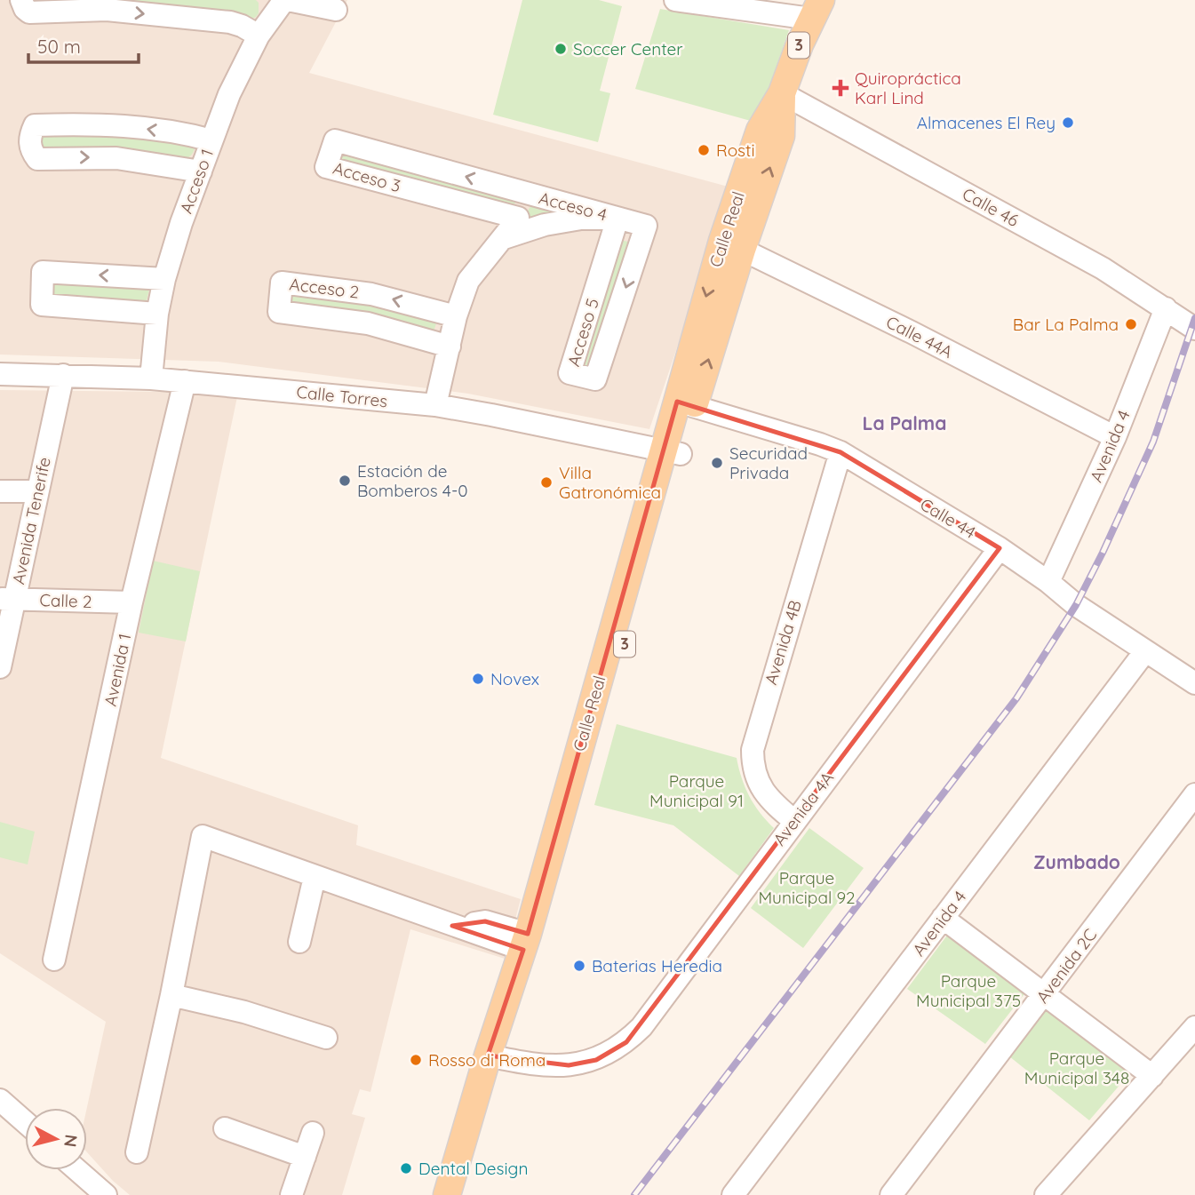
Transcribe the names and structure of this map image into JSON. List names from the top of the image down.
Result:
{
  "streets": {
    "main road": ["3", "Calle Real"],
    "street": [
      "Acceso 3",
      "Acceso 1",
      "Acceso 4",
      "Calle 46",
      "Acceso 2",
      "Acceso 5",
      "Calle 44A",
      "Calle Torres",
      "Avenida 4",
      "Calle 44",
      "Avenida Tenerife",
      "Calle 2",
      "Avenida 4B",
      "Avenida 1",
      "Avenida 4A",
      "Avenida 2C"
    ]
  },
  "crossings": [
    ["Acceso 3", "Acceso 4"],
    ["Acceso 1", "Calle Torres"],
    ["Acceso 4", "Acceso 5"],
    ["Calle 46", "Calle Real"],
    ["Calle 46", "Avenida 4"],
    ["Calle Real", "Calle 44A"],
    ["Calle Real", "Calle Torres"],
    ["Calle Real", "Calle 44"],
    ["Calle Real", "Avenida 4A"],
    ["Calle 44A", "Avenida 4"],
    ["Calle Torres", "Avenida Tenerife"],
    ["Calle Torres", "Avenida 1"],
    ["Avenida 4", "Calle 44"],
    ["Calle 44", "Avenida 4B"],
    ["Calle 44", "Avenida 4A"],
    ["Avenida Tenerife", "Calle 2"],
    ["Calle 2", "Avenida 1"],
    ["Avenida 4B", "Avenida 4A"]
  ],
  "districts": ["La Palma", "Zumbado"],
  "parks": [
    "Parque Municipal 91",
    "Parque Municipal 92",
    "Parque Municipal 375",
    "Parque Municipal 348"
  ],
  "places": {
    "other": [
      "Soccer Center",
      "Almacenes El Rey",
      "Rosti",
      "Bar La Palma",
      "Securidad Privada",
      "Estación de Bomberos 4-0",
      "Villa Gatronómica",
      "Novex",
      "Baterias Heredia",
      "Rosso di Roma",
      "Dental Design"
    ],
    "health": ["Quiropráctica Karl Lind"]
  },
  "scale_bar": "50 m",
  "north": "right"
}
